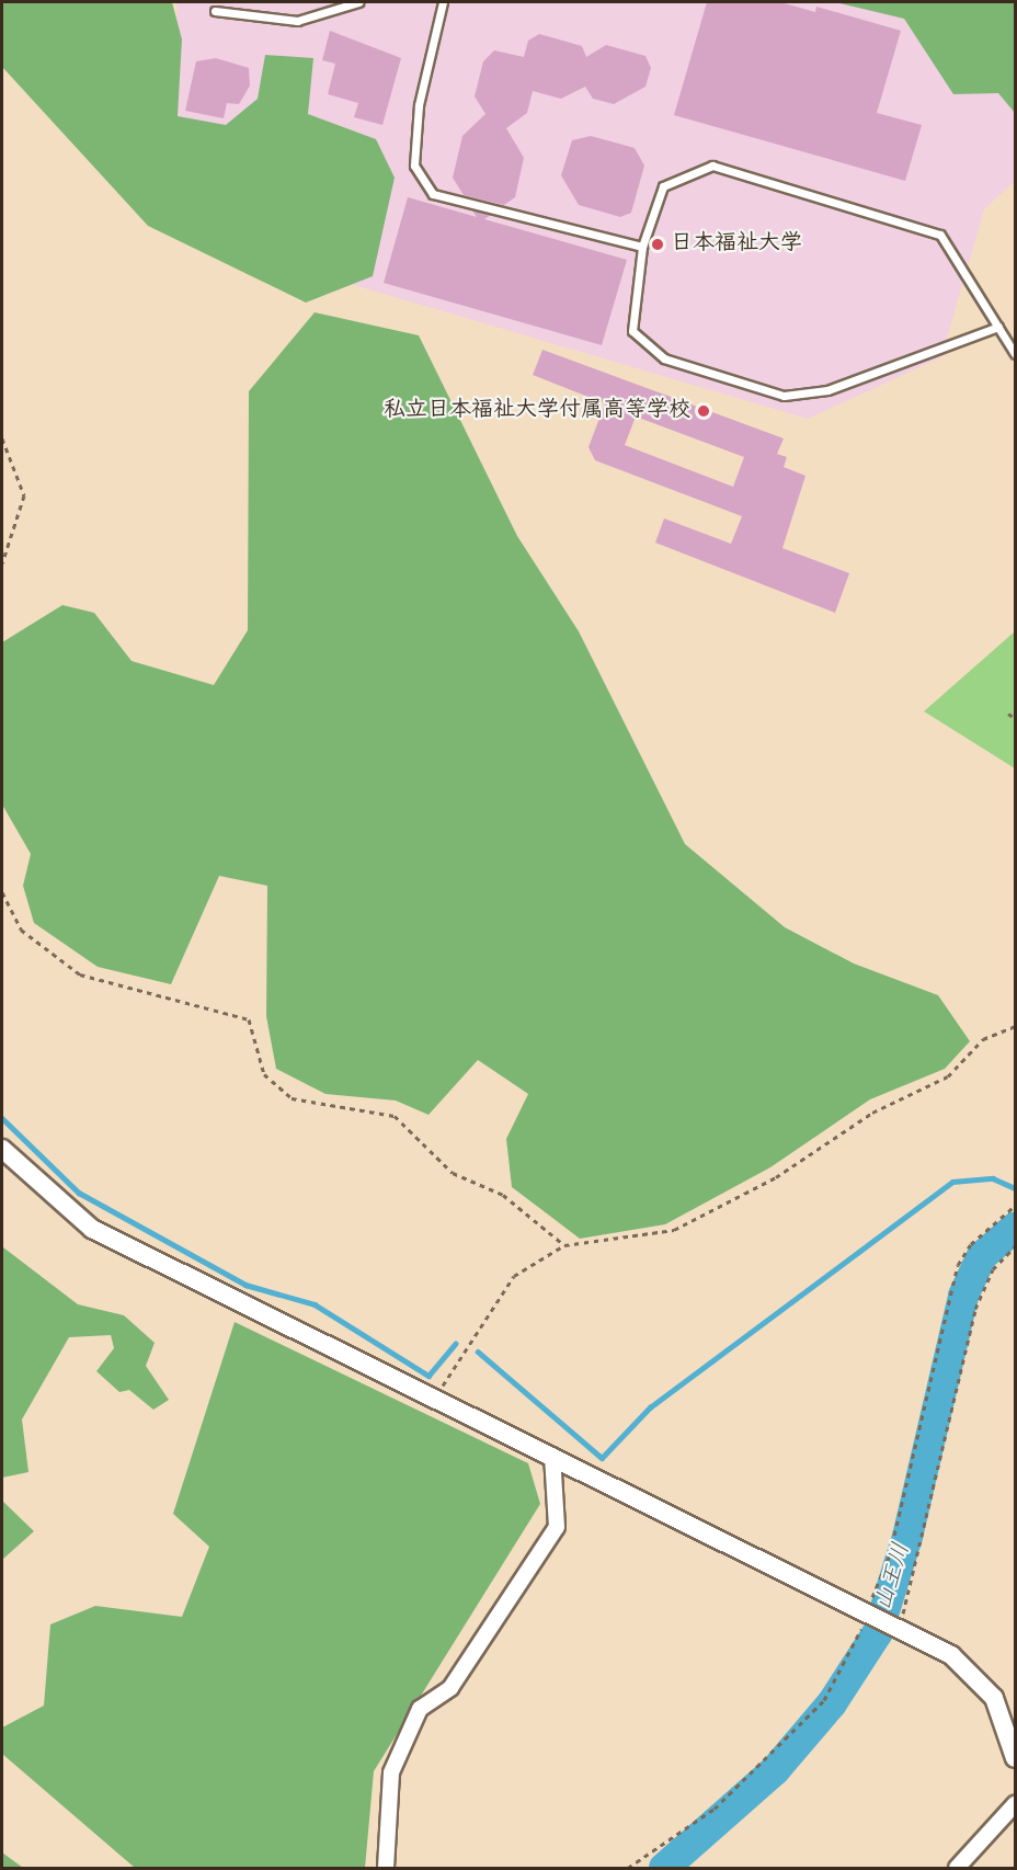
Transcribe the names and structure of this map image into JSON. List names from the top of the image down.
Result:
{
  "water": ["山王川"],
  "places": ["日本福祉大学", "私立日本福祉大学付属高等学校"]
}
